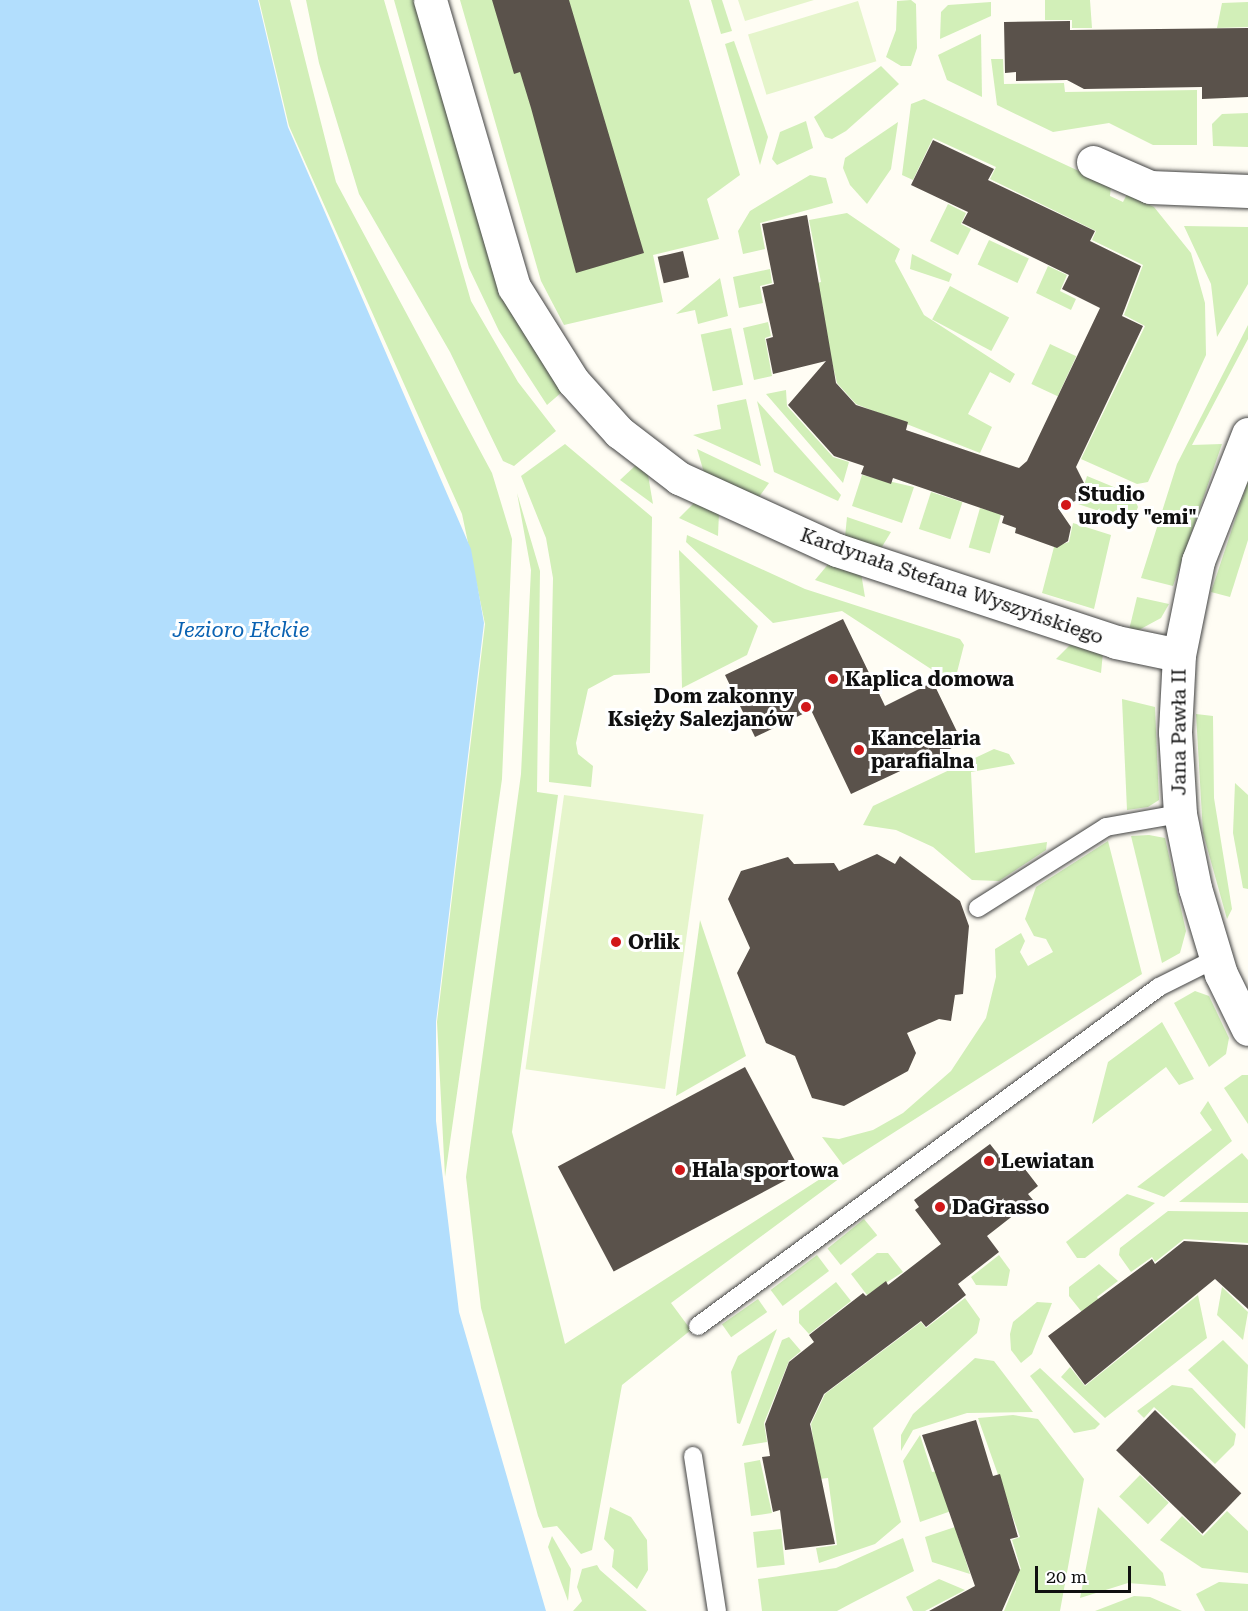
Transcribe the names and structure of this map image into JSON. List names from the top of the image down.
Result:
{
  "streets": {
    "street": ["Kardynała Stefana Wyszyńskiego", "Jana Pawła II"]
  },
  "crossings": [
    ["Kardynała Stefana Wyszyńskiego", "Jana Pawła II"]
  ],
  "water": ["Jezioro Ełckie"],
  "places": [
    "Studio urody \"emi\"",
    "Kaplica domowa",
    "Dom zakonny Księży Salezjanów",
    "Kancelaria parafialna",
    "Orlik",
    "Lewiatan",
    "Hala sportowa",
    "DaGrasso"
  ],
  "scale_bar": "20 m"
}
